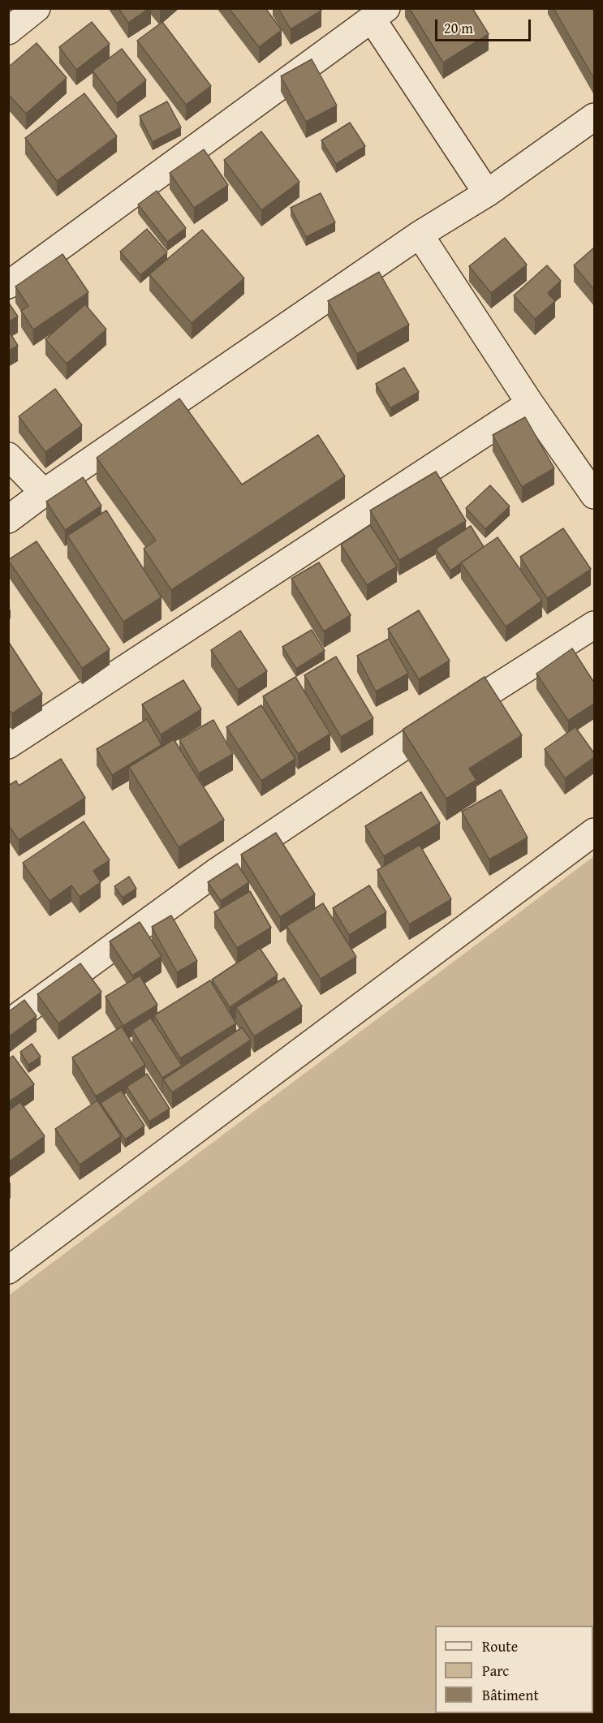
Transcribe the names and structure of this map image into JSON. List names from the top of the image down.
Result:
{
  "legend": ["Route", "Parc", "Bâtiment"],
  "scale_bar": "20 m"
}
